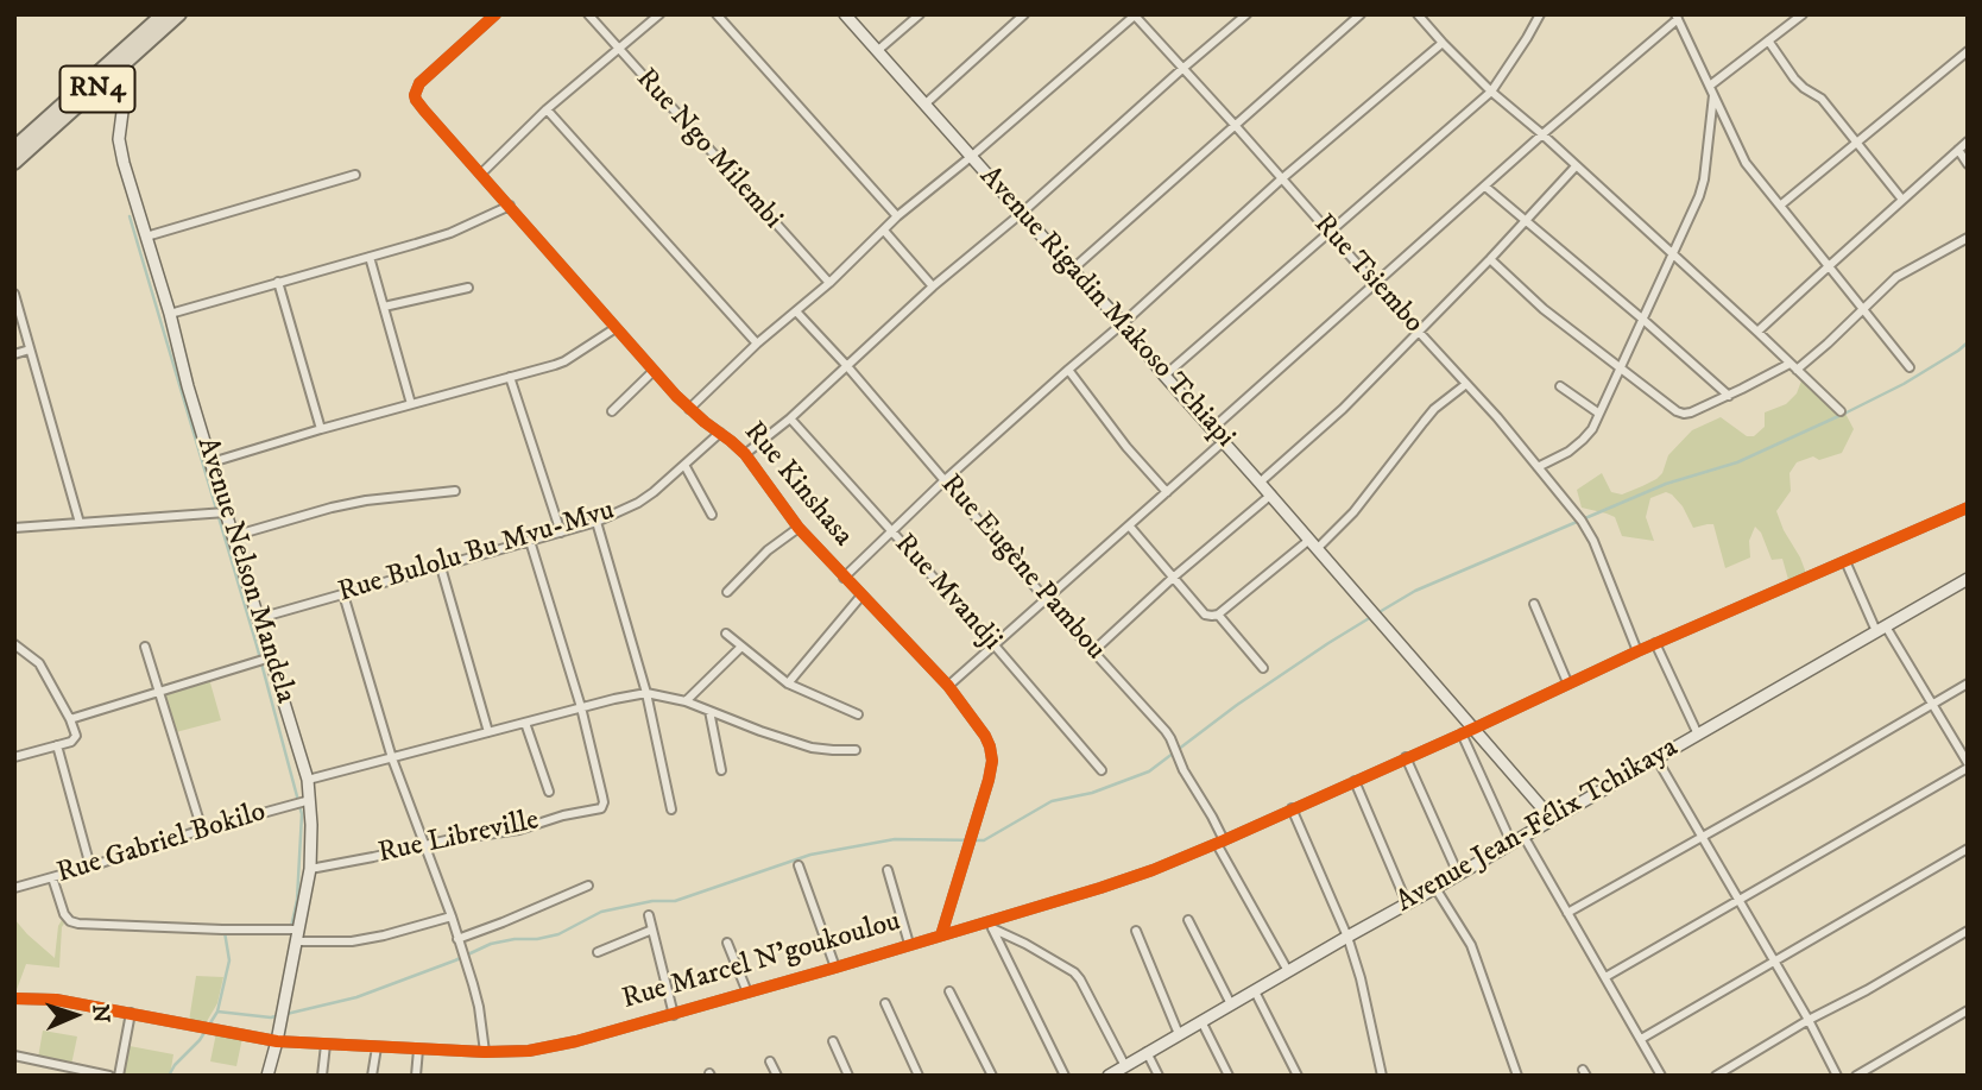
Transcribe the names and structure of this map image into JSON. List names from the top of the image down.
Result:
{
  "streets": {
    "highway": ["RN4"],
    "street": [
      "Rue Ngo Milembi",
      "Rue Tsiembo",
      "Avenue Rigadin Makoso Tchiapi",
      "Rue Kinshasa",
      "Rue Bulolu Bu Mvu-Mvu",
      "Rue Eugène Pambou",
      "Avenue Nelson Mandela",
      "Rue Mvandji",
      "Avenue Jean-Félix Tchikaya",
      "Rue Libreville",
      "Rue Gabriel Bokilo",
      "Rue Marcel N'goukoulou"
    ]
  },
  "crossings": [
    ["RN4", "Avenue Nelson Mandela"],
    ["Rue Tsiembo", "Rue Marcel N'goukoulou"],
    ["Avenue Rigadin Makoso Tchiapi", "Avenue Jean-Félix Tchikaya"],
    ["Avenue Rigadin Makoso Tchiapi", "Rue Marcel N'goukoulou"],
    ["Rue Kinshasa", "Rue Bulolu Bu Mvu-Mvu"],
    ["Rue Kinshasa", "Rue Marcel N'goukoulou"],
    ["Rue Bulolu Bu Mvu-Mvu", "Avenue Nelson Mandela"],
    ["Rue Eugène Pambou", "Avenue Jean-Félix Tchikaya"],
    ["Rue Eugène Pambou", "Rue Marcel N'goukoulou"],
    ["Avenue Nelson Mandela", "Rue Libreville"],
    ["Avenue Nelson Mandela", "Rue Gabriel Bokilo"],
    ["Avenue Nelson Mandela", "Rue Marcel N'goukoulou"]
  ],
  "north": "right"
}
